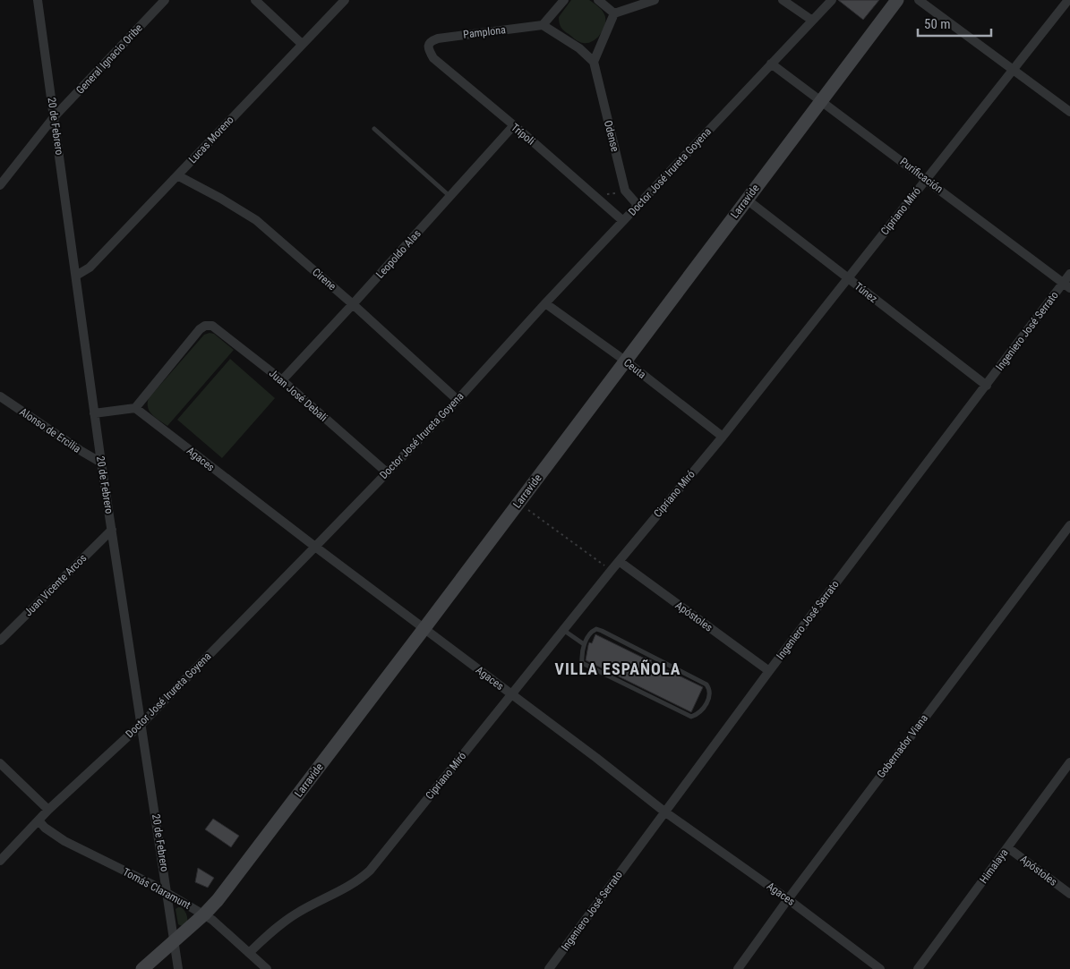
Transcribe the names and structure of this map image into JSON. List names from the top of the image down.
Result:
{
  "streets": {
    "street": [
      "Pamplona",
      "General Ignacio Oribe",
      "20 de Febrero",
      "Trípoli",
      "Odense",
      "Lucas Moreno",
      "Doctor José Irureta Goyena",
      "Purificación",
      "Larravide",
      "Cipriano Miró",
      "Leopoldo Alas",
      "Cirene",
      "Túnez",
      "Ingeniero José Serrato",
      "Ceuta",
      "Juan José Debali",
      "Alonso de Ercilia",
      "Agaces",
      "Juan Vicente Arcos",
      "Apóstoles",
      "Gobernador Viana",
      "Himalaya",
      "Tomás Claramunt"
    ]
  },
  "crossings": [
    ["Pamplona", "Trípoli"],
    ["General Ignacio Oribe", "20 de Febrero"],
    ["20 de Febrero", "Lucas Moreno"],
    ["20 de Febrero", "Doctor José Irureta Goyena"],
    ["20 de Febrero", "Larravide"],
    ["20 de Febrero", "Alonso de Ercilia"],
    ["20 de Febrero", "Juan Vicente Arcos"],
    ["20 de Febrero", "Tomás Claramunt"],
    ["Trípoli", "Doctor José Irureta Goyena"],
    ["Trípoli", "Leopoldo Alas"],
    ["Odense", "Doctor José Irureta Goyena"],
    ["Lucas Moreno", "Cirene"],
    ["Doctor José Irureta Goyena", "Purificación"],
    ["Doctor José Irureta Goyena", "Cirene"],
    ["Doctor José Irureta Goyena", "Ceuta"],
    ["Doctor José Irureta Goyena", "Juan José Debali"],
    ["Doctor José Irureta Goyena", "Agaces"],
    ["Doctor José Irureta Goyena", "Tomás Claramunt"],
    ["Purificación", "Larravide"],
    ["Purificación", "Cipriano Miró"],
    ["Purificación", "Ingeniero José Serrato"],
    ["Larravide", "Túnez"],
    ["Larravide", "Ceuta"],
    ["Larravide", "Agaces"],
    ["Larravide", "Tomás Claramunt"],
    ["Cipriano Miró", "Túnez"],
    ["Cipriano Miró", "Ceuta"],
    ["Cipriano Miró", "Agaces"],
    ["Cipriano Miró", "Apóstoles"],
    ["Cipriano Miró", "Tomás Claramunt"],
    ["Leopoldo Alas", "Cirene"],
    ["Leopoldo Alas", "Juan José Debali"],
    ["Túnez", "Ingeniero José Serrato"],
    ["Ingeniero José Serrato", "Agaces"],
    ["Ingeniero José Serrato", "Apóstoles"],
    ["Juan José Debali", "Agaces"],
    ["Agaces", "Gobernador Viana"],
    ["Apóstoles", "Himalaya"]
  ],
  "districts": ["VILLA ESPAÑOLA"],
  "scale_bar": "50 m"
}
